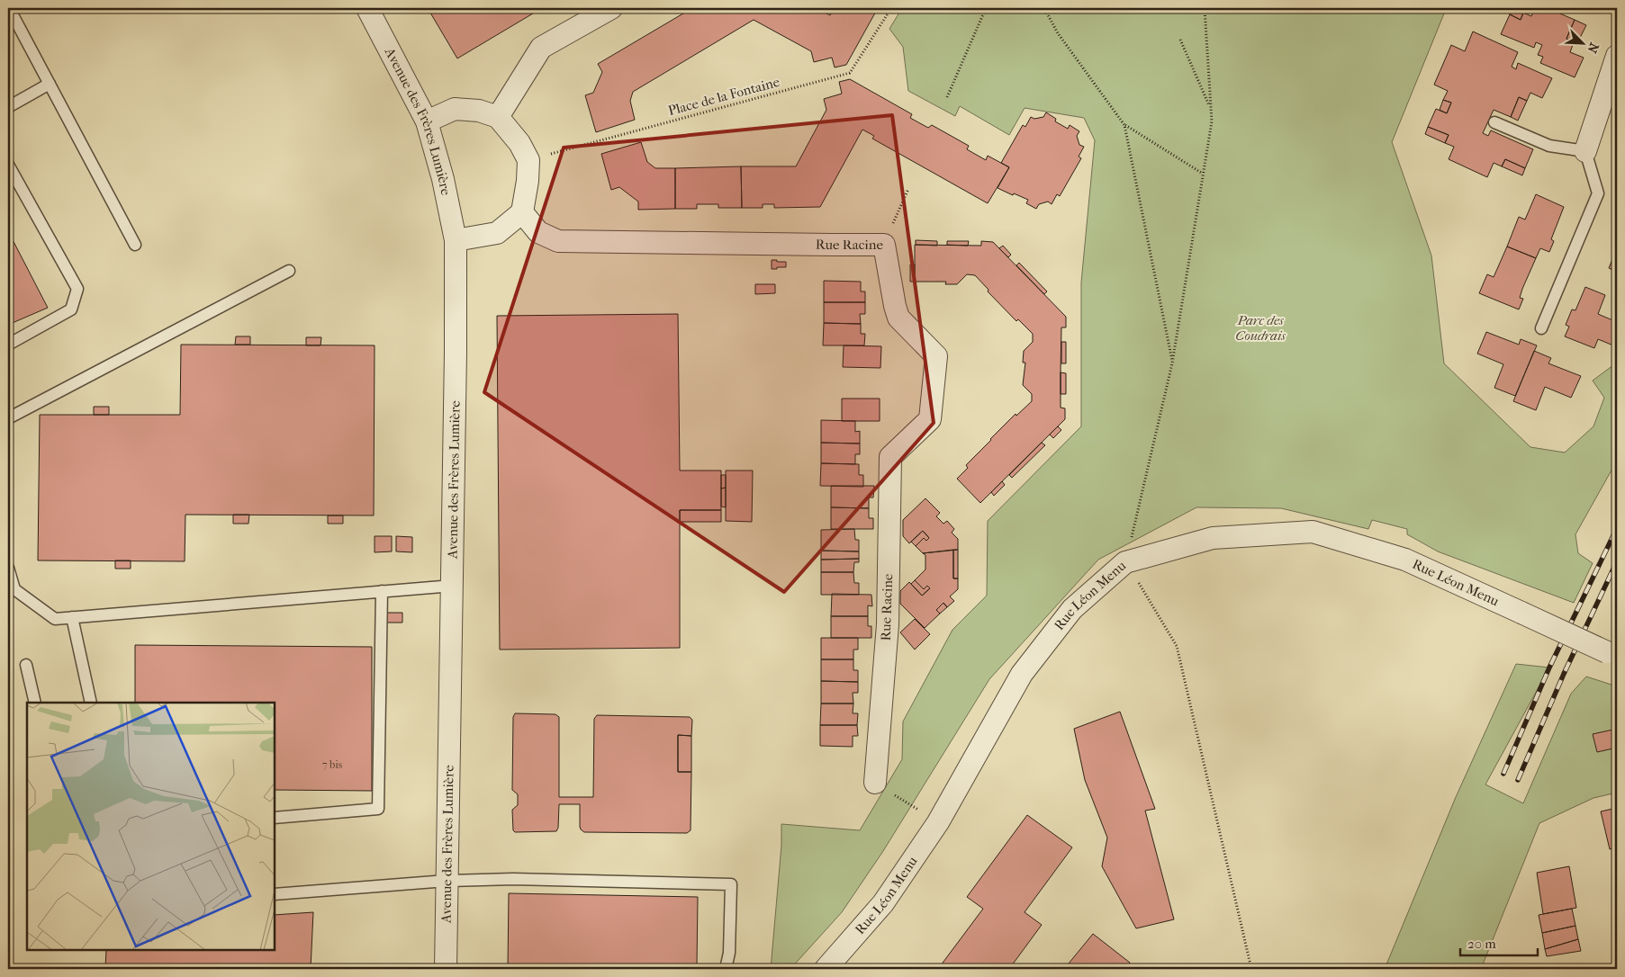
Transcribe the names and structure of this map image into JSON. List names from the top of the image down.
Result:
{
  "streets": {
    "street": ["Avenue des Frères Lumière", "Rue Racine", "Rue Léon Menu"],
    "path": ["Place de la Fontaine"]
  },
  "parks": ["Parc des Coudrais"],
  "house_numbers": ["7 bis"],
  "scale_bar": "20 m",
  "north": "bottom right"
}
